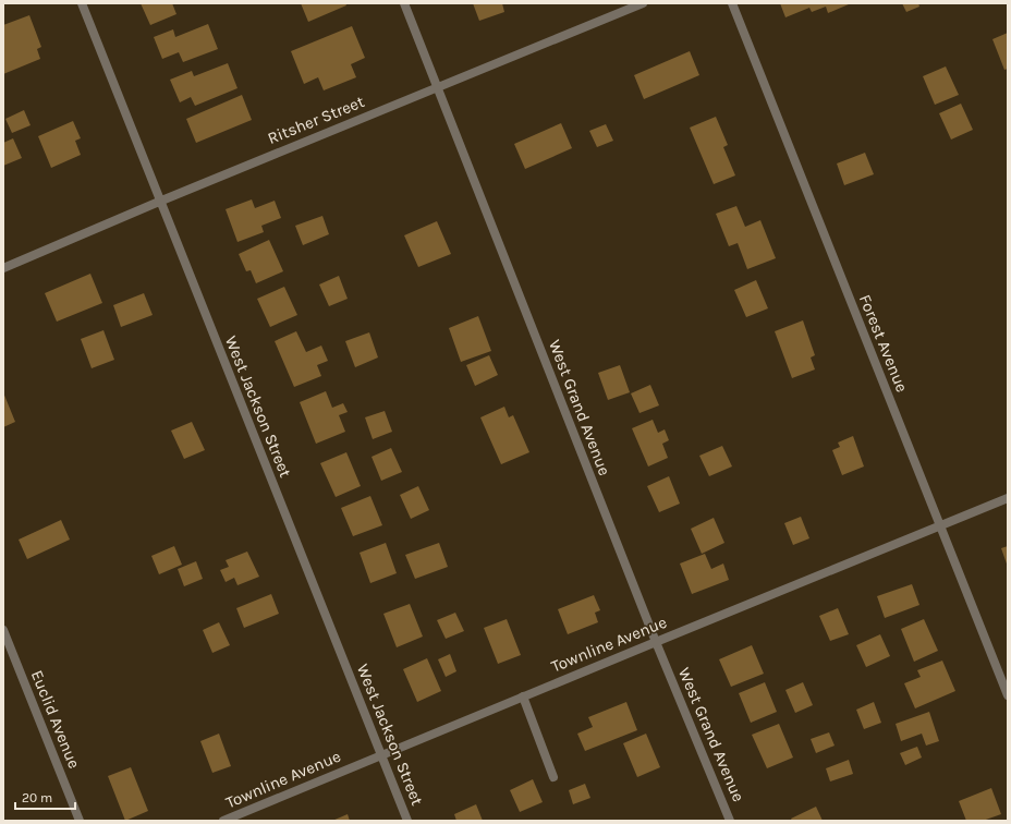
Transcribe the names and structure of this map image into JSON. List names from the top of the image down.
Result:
{
  "streets": {
    "street": [
      "Ritsher Street",
      "Forest Avenue",
      "West Jackson Street",
      "West Grand Avenue",
      "Townline Avenue",
      "Euclid Avenue"
    ]
  },
  "crossings": [
    ["Ritsher Street", "West Jackson Street"],
    ["Ritsher Street", "West Grand Avenue"],
    ["Forest Avenue", "Townline Avenue"],
    ["West Jackson Street", "Townline Avenue"],
    ["West Grand Avenue", "Townline Avenue"]
  ],
  "scale_bar": "20 m"
}
